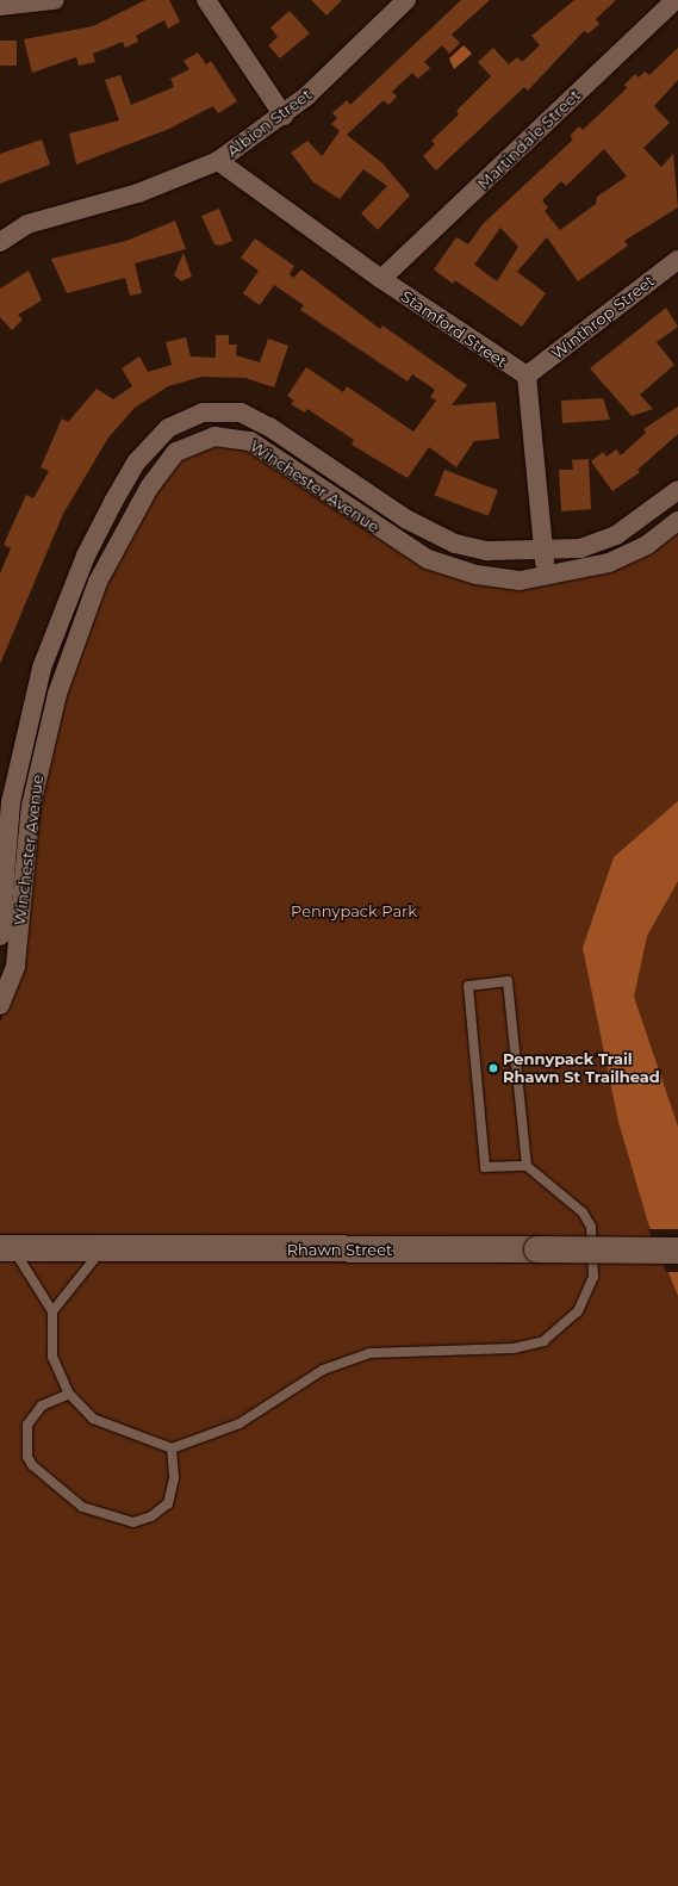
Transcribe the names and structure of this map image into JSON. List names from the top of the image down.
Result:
{
  "streets": {
    "main road": ["Rhawn Street"],
    "street": [
      "Albion Street",
      "Martindale Street",
      "Winthrop Street",
      "Stamford Street",
      "Winchester Avenue"
    ]
  },
  "crossings": [
    ["Albion Street", "Stamford Street"],
    ["Martindale Street", "Stamford Street"],
    ["Winthrop Street", "Stamford Street"]
  ],
  "parks": ["Pennypack Park"],
  "places": ["Pennypack Trail Rhawn St Trailhead"]
}
